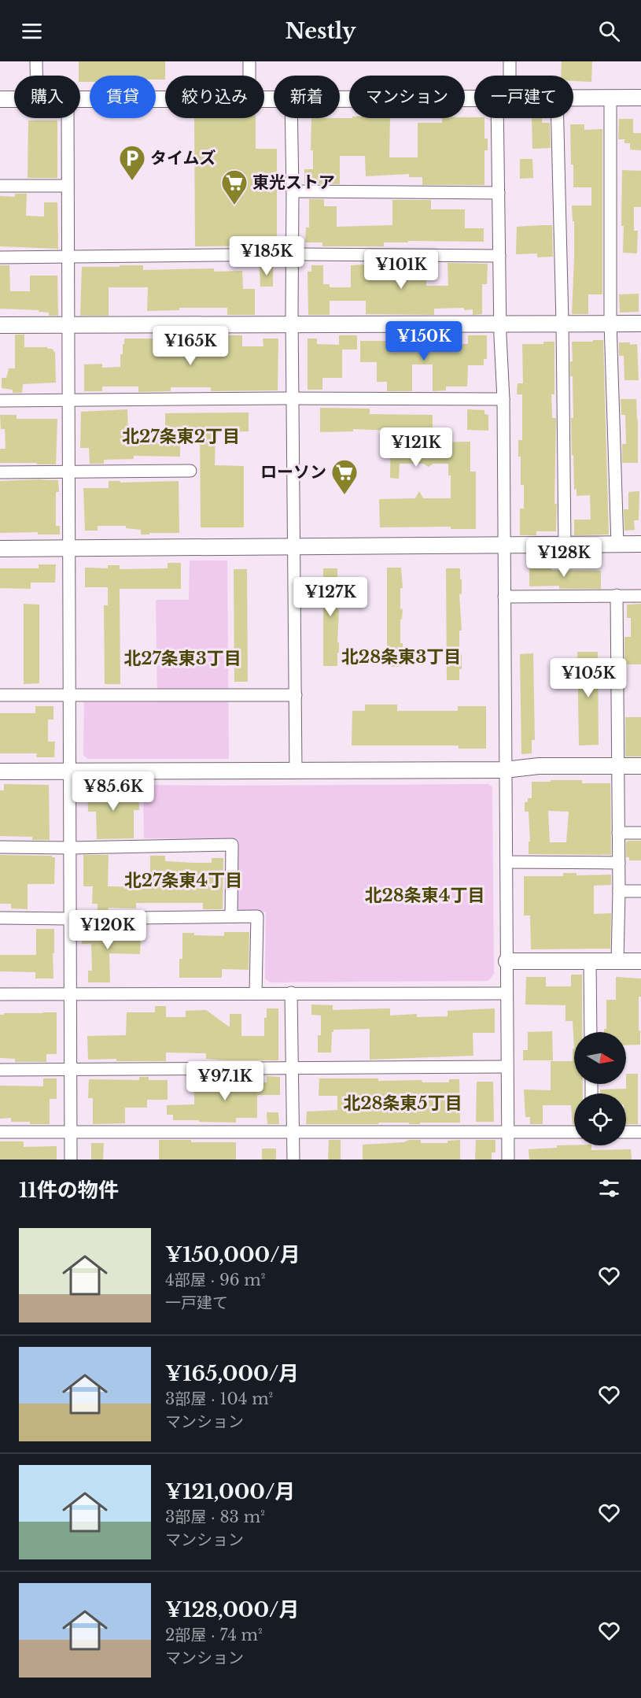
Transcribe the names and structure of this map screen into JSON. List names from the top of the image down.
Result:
{
  "districts": [
    "北27条東2丁目",
    "北28条東3丁目",
    "北27条東3丁目",
    "北27条東4丁目",
    "北28条東4丁目",
    "北28条東5丁目"
  ],
  "places": {
    "parking": ["タイムズ"],
    "supermarket": ["東光ストア", "ローソン"]
  },
  "north": "right",
  "page": {
    "header": "Nestly",
    "chip": [
      "購入",
      "賃貸",
      "絞り込み",
      "新着",
      "マンション",
      "一戸建て"
    ],
    "price": [
      "¥185K",
      "¥101K",
      "¥150K",
      "¥165K",
      "¥121K",
      "¥128K",
      "¥127K",
      "¥105K",
      "¥85.6K",
      "¥120K",
      "¥97.1K"
    ],
    "heading": "11件の物件",
    "list": [
      {
        "name": "¥150,000/月",
        "note": "4部屋 · 96 m² · 一戸建て"
      },
      {
        "name": "¥165,000/月",
        "note": "3部屋 · 104 m² · マンション"
      },
      {
        "name": "¥121,000/月",
        "note": "3部屋 · 83 m² · マンション"
      },
      {
        "name": "¥128,000/月",
        "note": "2部屋 · 74 m² · マンション"
      }
    ]
  }
}
